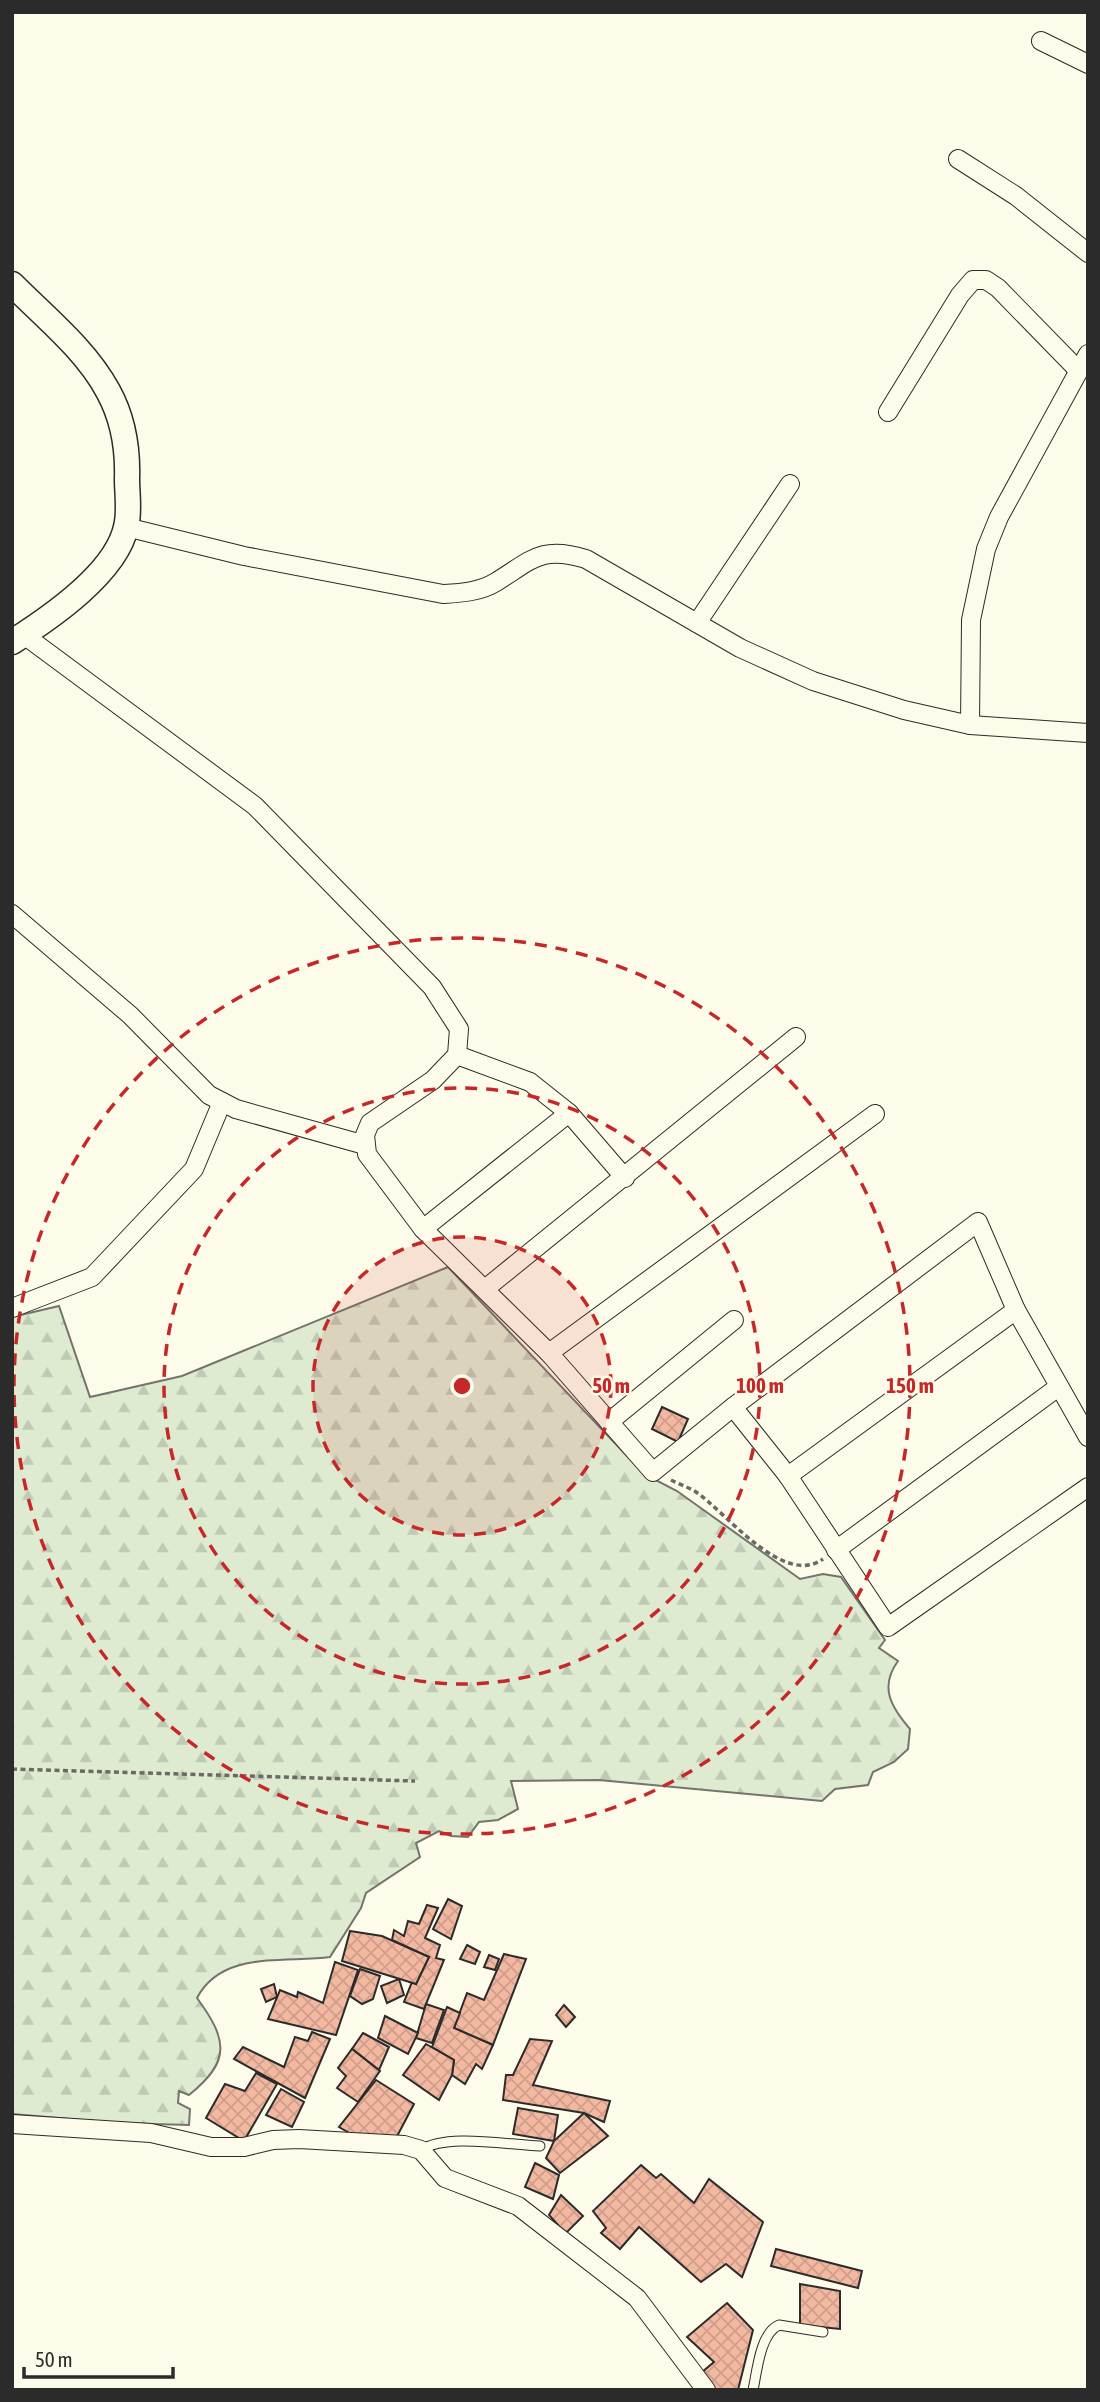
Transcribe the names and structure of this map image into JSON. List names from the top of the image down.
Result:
{
  "scale_bar": "50 m",
  "rings": ["50 m", "100 m", "150 m"]
}
